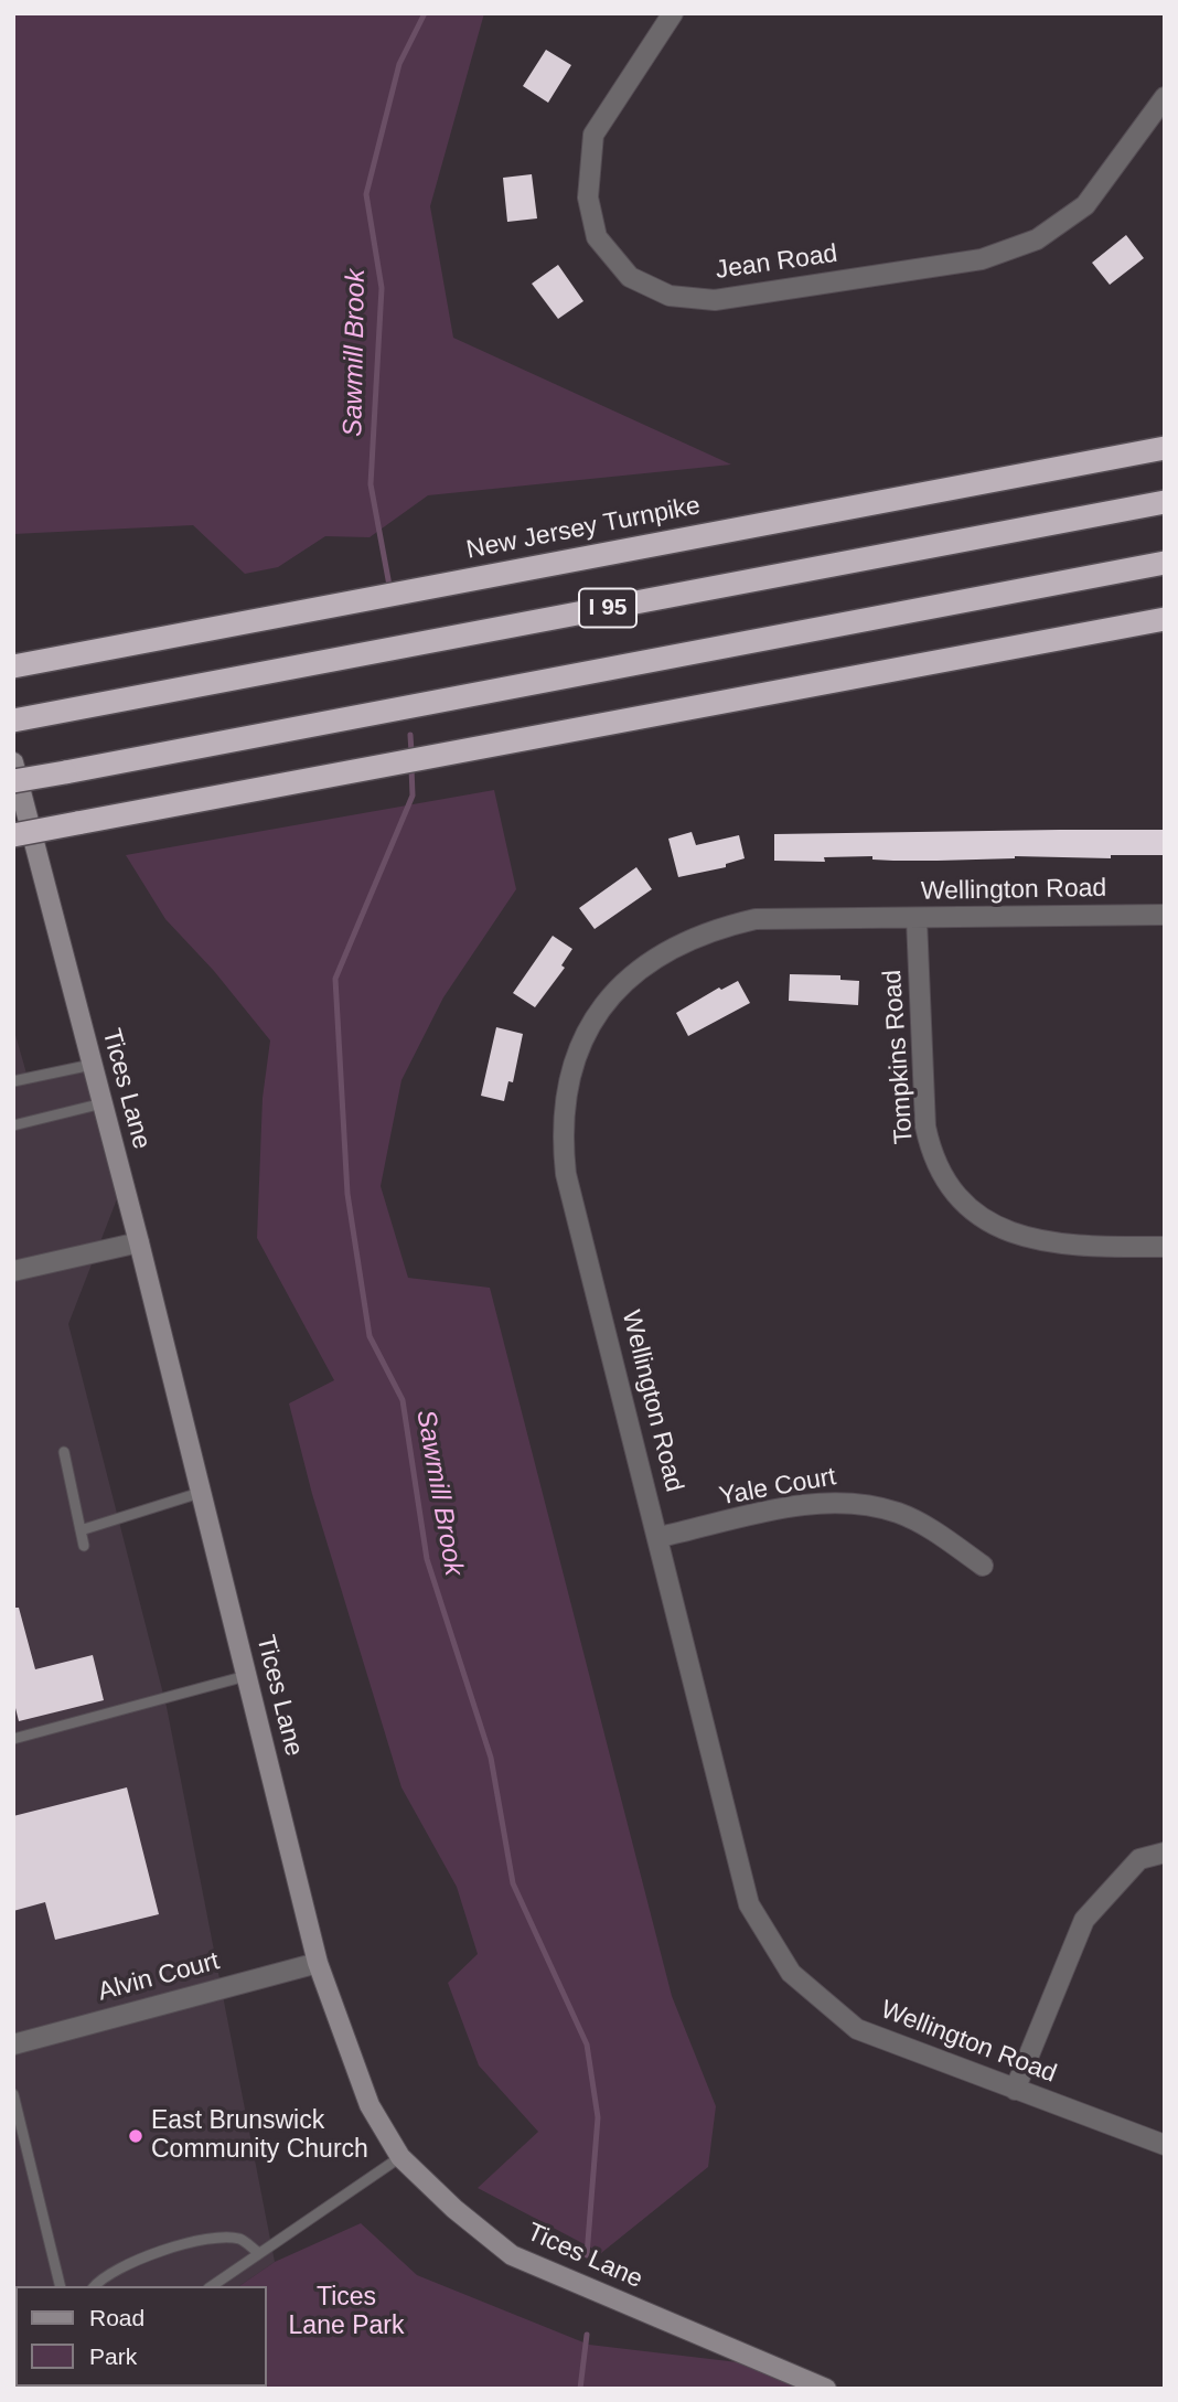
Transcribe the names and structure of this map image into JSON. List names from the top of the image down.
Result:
{
  "streets": {
    "highway": ["New Jersey Turnpike", "I 95"],
    "street": [
      "Jean Road",
      "Wellington Road",
      "Tompkins Road",
      "Tices Lane",
      "Yale Court",
      "Alvin Court"
    ]
  },
  "crossings": [
    ["Wellington Road", "Tompkins Road"],
    ["Wellington Road", "Yale Court"],
    ["Tices Lane", "Alvin Court"]
  ],
  "water": ["Sawmill Brook"],
  "parks": ["Tices Lane Park"],
  "places": ["East Brunswick Community Church"],
  "legend": ["Road", "Park"]
}
